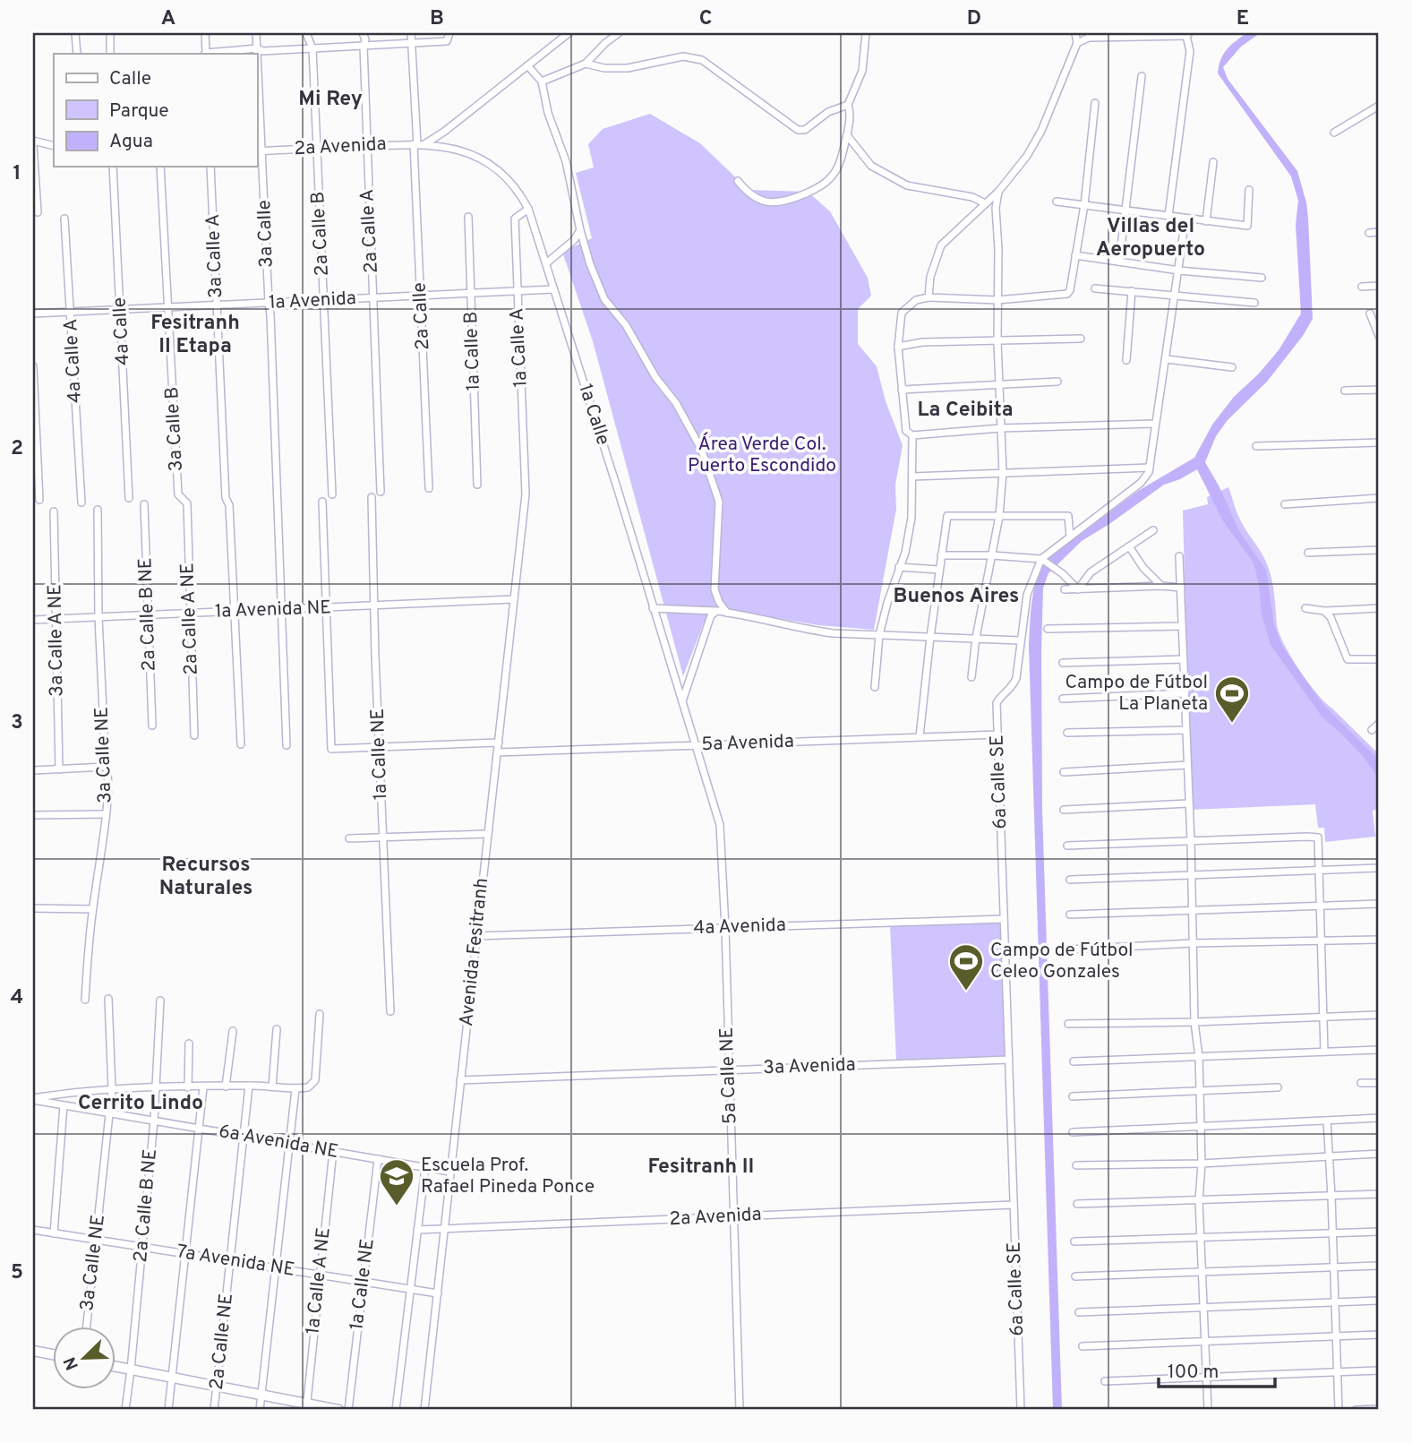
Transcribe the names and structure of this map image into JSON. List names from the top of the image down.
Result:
{
  "streets": {
    "street": [
      "2a Avenida",
      "2a Calle A",
      "3a Calle",
      "2a Calle B",
      "3a Calle A",
      "1a Avenida",
      "2a Calle",
      "4a Calle",
      "1a Calle A",
      "1a Calle B",
      "4a Calle A",
      "1a Calle",
      "3a Calle B",
      "1a Avenida NE",
      "2a Calle B NE",
      "2a Calle A NE",
      "3a Calle A NE",
      "5a Avenida",
      "1a Calle NE",
      "3a Calle NE",
      "6a Calle SE",
      "4a Avenida",
      "Avenida Fesitranh",
      "3a Avenida",
      "5a Calle NE",
      "6a Avenida NE",
      "7a Avenida NE",
      "1a Calle A NE",
      "2a Calle NE"
    ]
  },
  "crossings": [
    ["2a Avenida", "2a Calle A"],
    ["2a Avenida", "3a Calle"],
    ["2a Avenida", "2a Calle B"],
    ["2a Avenida", "2a Calle"],
    ["2a Avenida", "1a Calle"],
    ["2a Avenida", "6a Calle SE"],
    ["2a Avenida", "Avenida Fesitranh"],
    ["2a Avenida", "5a Calle NE"],
    ["2a Calle A", "1a Avenida"],
    ["3a Calle", "1a Avenida"],
    ["3a Calle", "1a Avenida NE"],
    ["2a Calle B", "1a Avenida"],
    ["3a Calle A", "1a Avenida"],
    ["3a Calle A", "1a Avenida NE"],
    ["1a Avenida", "2a Calle"],
    ["1a Avenida", "4a Calle"],
    ["1a Avenida", "1a Calle A"],
    ["1a Avenida", "1a Calle B"],
    ["1a Avenida", "4a Calle A"],
    ["1a Avenida", "1a Calle"],
    ["1a Avenida", "3a Calle B"],
    ["2a Calle", "1a Calle"],
    ["1a Calle A", "1a Calle"],
    ["1a Calle A", "Avenida Fesitranh"],
    ["1a Calle", "5a Avenida"],
    ["1a Calle", "5a Calle NE"],
    ["3a Calle B", "2a Calle A NE"],
    ["1a Avenida NE", "2a Calle B NE"],
    ["1a Avenida NE", "2a Calle A NE"],
    ["1a Avenida NE", "3a Calle A NE"],
    ["1a Avenida NE", "1a Calle NE"],
    ["1a Avenida NE", "3a Calle NE"],
    ["1a Avenida NE", "Avenida Fesitranh"],
    ["2a Calle B NE", "6a Avenida NE"],
    ["2a Calle B NE", "7a Avenida NE"],
    ["5a Avenida", "6a Calle SE"],
    ["5a Avenida", "Avenida Fesitranh"],
    ["5a Avenida", "5a Calle NE"],
    ["1a Calle NE", "6a Avenida NE"],
    ["1a Calle NE", "7a Avenida NE"],
    ["3a Calle NE", "6a Avenida NE"],
    ["3a Calle NE", "7a Avenida NE"],
    ["6a Calle SE", "4a Avenida"],
    ["6a Calle SE", "3a Avenida"],
    ["4a Avenida", "Avenida Fesitranh"],
    ["4a Avenida", "5a Calle NE"],
    ["Avenida Fesitranh", "3a Avenida"],
    ["Avenida Fesitranh", "6a Avenida NE"],
    ["Avenida Fesitranh", "7a Avenida NE"],
    ["3a Avenida", "5a Calle NE"],
    ["6a Avenida NE", "1a Calle A NE"],
    ["6a Avenida NE", "2a Calle NE"],
    ["7a Avenida NE", "1a Calle A NE"],
    ["7a Avenida NE", "2a Calle NE"]
  ],
  "districts": [
    "Mi Rey",
    "Villas del Aeropuerto",
    "Fesitranh II Etapa",
    "La Ceibita",
    "Buenos Aires",
    "Recursos Naturales",
    "Cerrito Lindo",
    "Fesitranh II"
  ],
  "parks": ["Área Verde Col. Puerto Escondido"],
  "places": {
    "sports": ["Campo de Fútbol La Planeta", "Campo de Fútbol Celeo Gonzales"],
    "school or university": ["Escuela Prof. Rafael Pineda Ponce"]
  },
  "legend": ["Calle", "Parque", "Agua"],
  "scale_bar": "100 m",
  "north": "bottom left",
  "grid": {
    "columns": [
      "A",
      "B",
      "C",
      "D",
      "E"
    ],
    "rows": [
      "1",
      "2",
      "3",
      "4",
      "5"
    ]
  }
}
